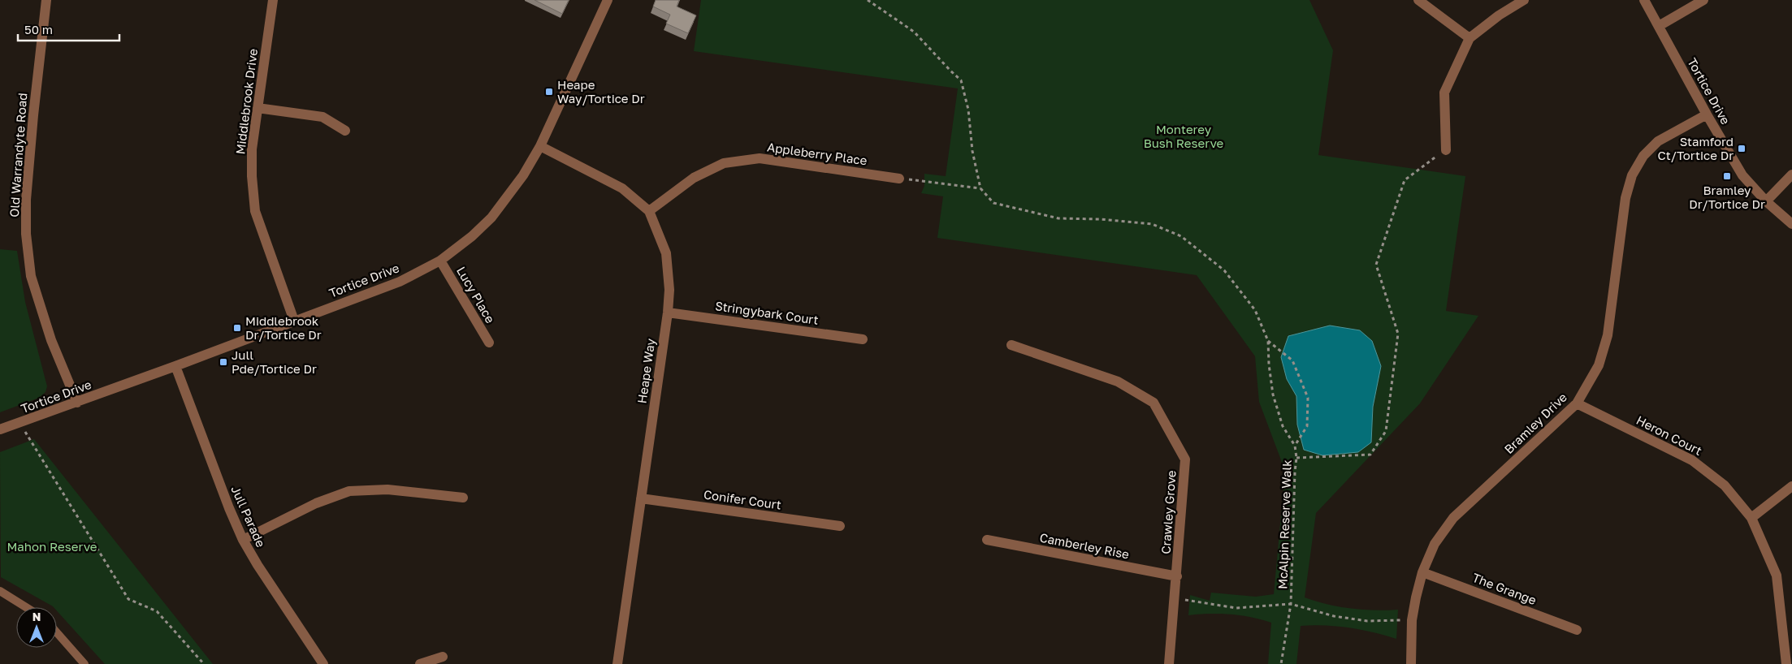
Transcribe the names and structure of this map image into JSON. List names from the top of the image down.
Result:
{
  "streets": {
    "street": [
      "Tortice Drive",
      "Middlebrook Drive",
      "Appleberry Place",
      "Old Warrandyte Road",
      "Lucy Place",
      "Stringybark Court",
      "Heape Way",
      "Bramley Drive",
      "Heron Court",
      "Conifer Court",
      "Crawley Grove",
      "Jull Parade",
      "Camberley Rise",
      "The Grange"
    ],
    "path": ["McAlpin Reserve Walk"]
  },
  "crossings": [
    ["Tortice Drive", "Middlebrook Drive"],
    ["Tortice Drive", "Old Warrandyte Road"],
    ["Tortice Drive", "Lucy Place"],
    ["Tortice Drive", "Heape Way"],
    ["Tortice Drive", "Bramley Drive"],
    ["Tortice Drive", "Jull Parade"],
    ["Appleberry Place", "Heape Way"],
    ["Stringybark Court", "Heape Way"],
    ["Heape Way", "Conifer Court"],
    ["Bramley Drive", "Heron Court"],
    ["Bramley Drive", "The Grange"],
    ["Crawley Grove", "Camberley Rise"]
  ],
  "parks": ["Monterey Bush Reserve", "Mahon Reserve"],
  "places": {
    "transit": [
      "Heape Way/Tortice Dr",
      "Stamford Ct/Tortice Dr",
      "Bramley Dr/Tortice Dr",
      "Middlebrook Dr/Tortice Dr",
      "Jull Pde/Tortice Dr"
    ]
  },
  "scale_bar": "50 m",
  "north": "top"
}
